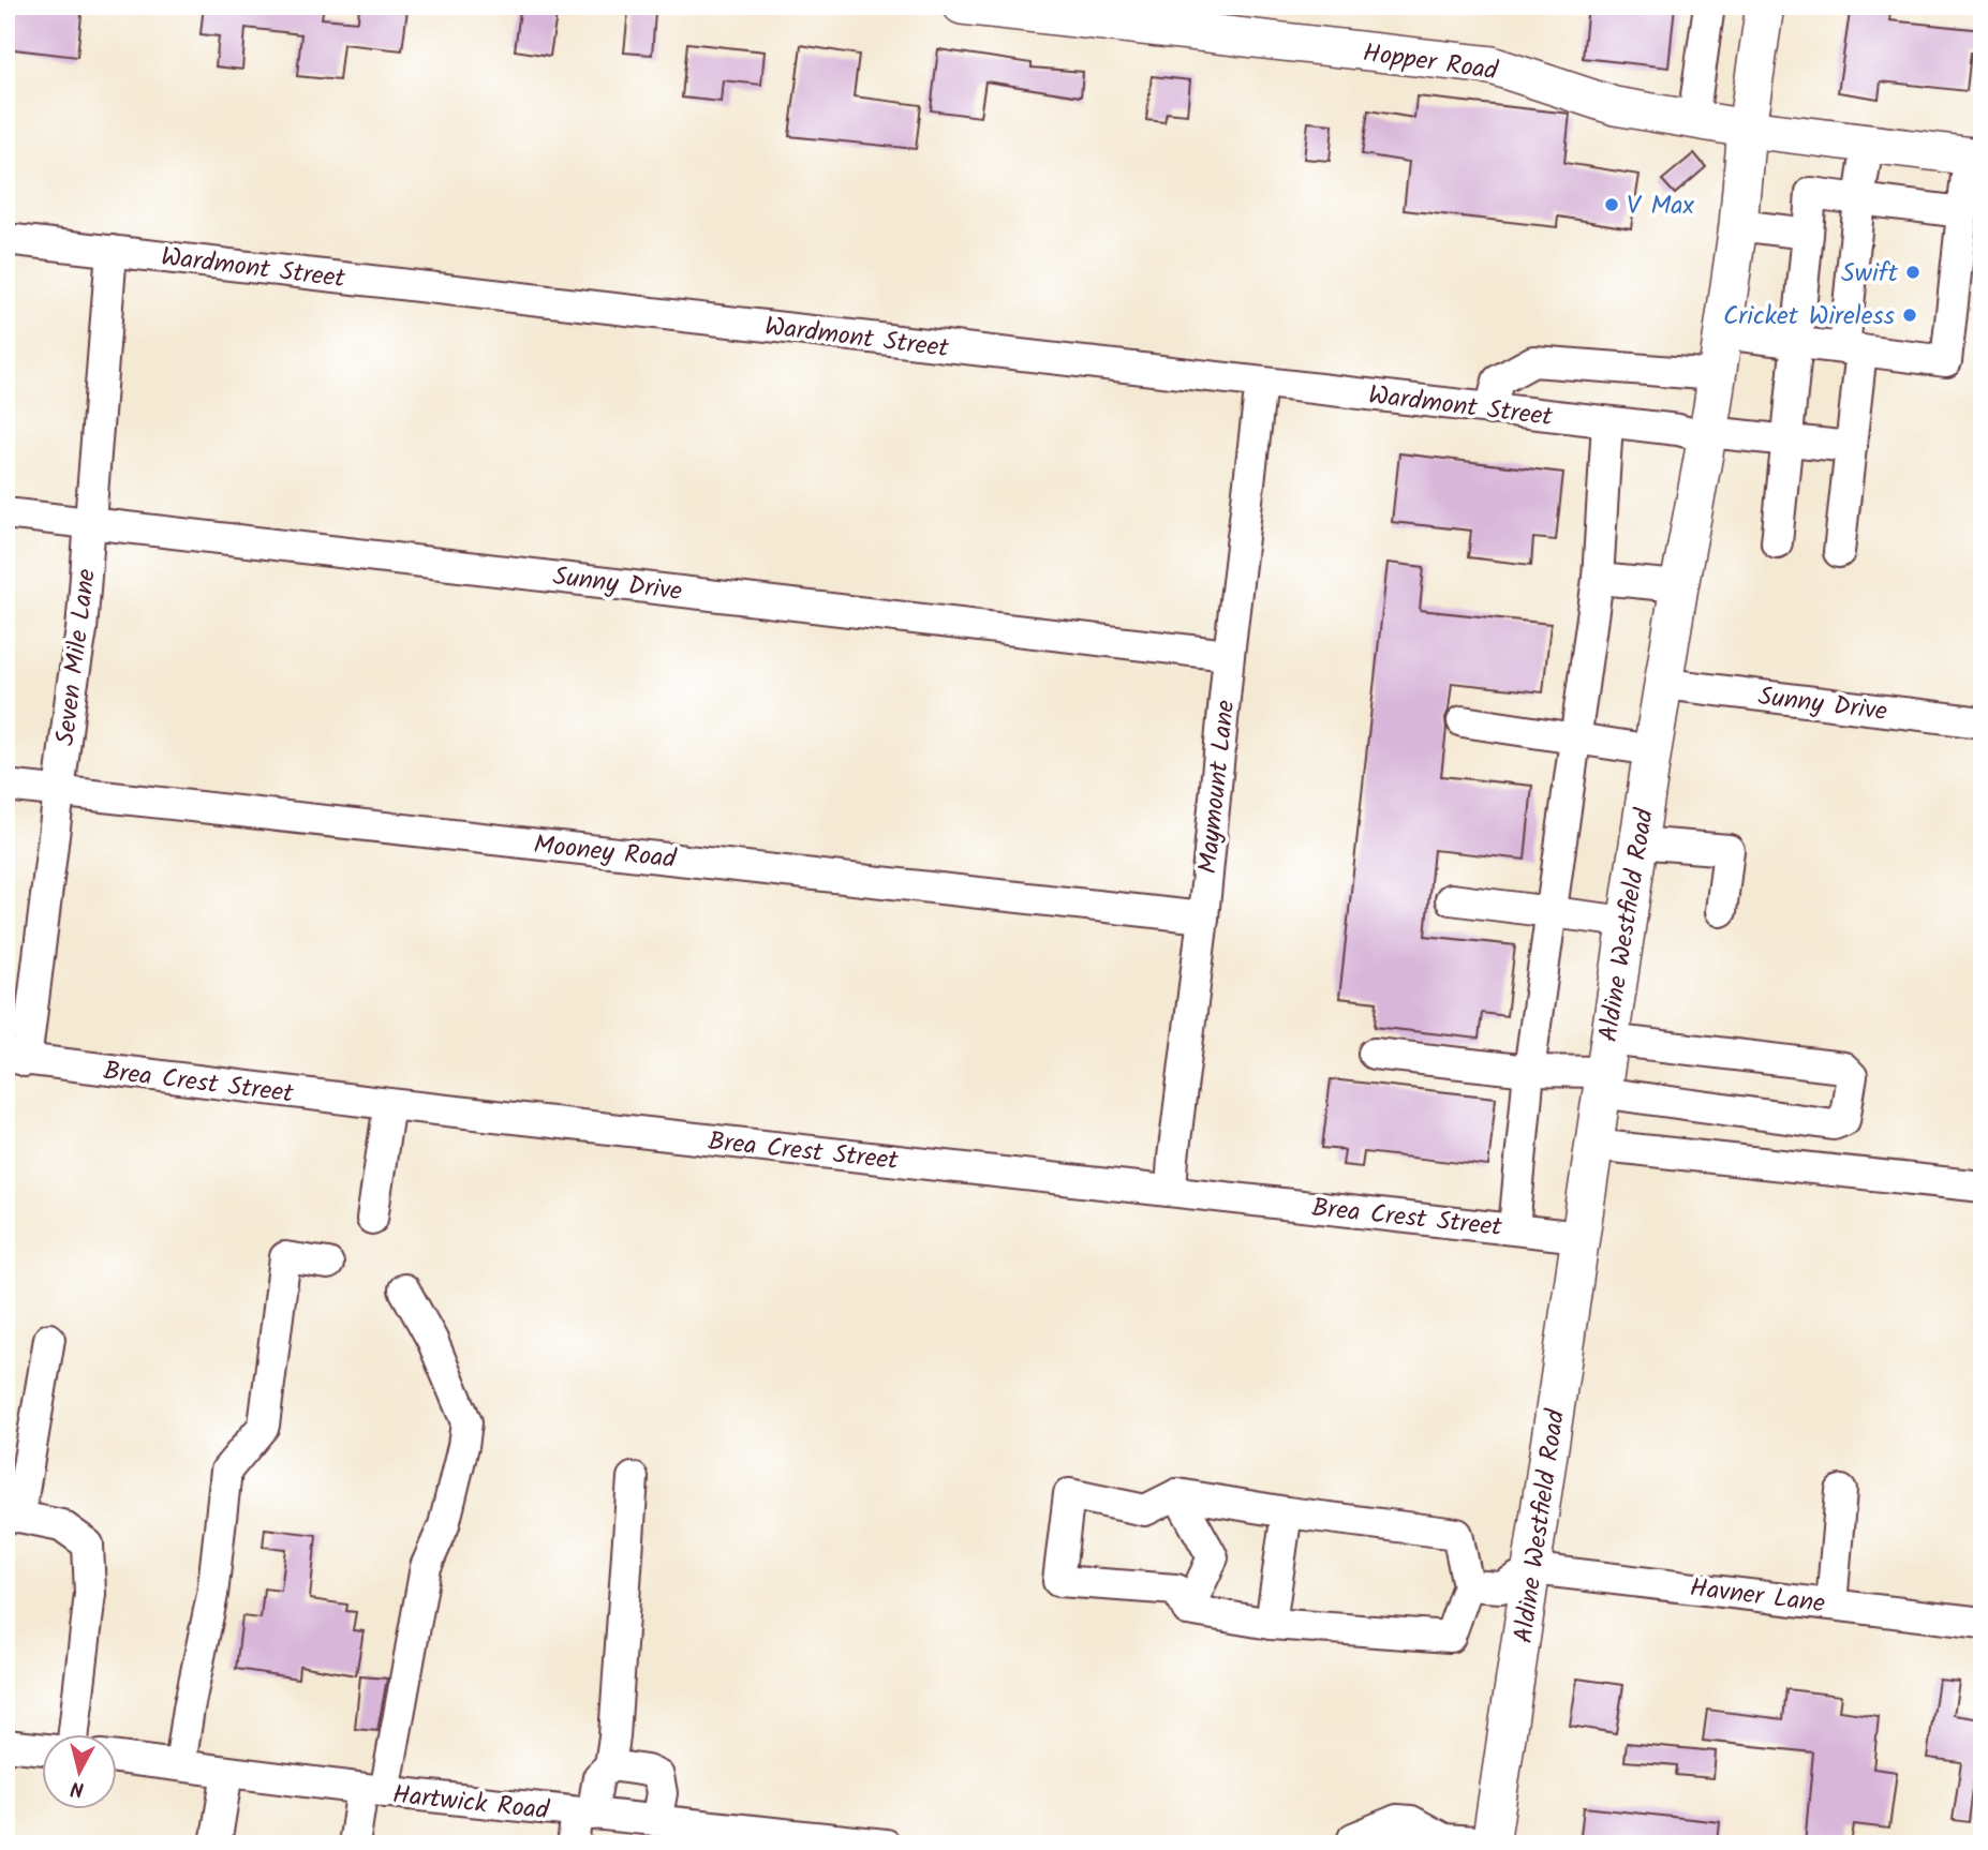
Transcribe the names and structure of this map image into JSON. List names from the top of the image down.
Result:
{
  "streets": {
    "main road": ["Hopper Road", "Aldine Westfield Road"],
    "street": [
      "Wardmont Street",
      "Sunny Drive",
      "Seven Mile Lane",
      "Maymount Lane",
      "Mooney Road",
      "Brea Crest Street",
      "Havner Lane",
      "Hartwick Road"
    ]
  },
  "crossings": [
    ["Hopper Road", "Aldine Westfield Road"],
    ["Wardmont Street", "Seven Mile Lane"],
    ["Wardmont Street", "Maymount Lane"],
    ["Wardmont Street", "Aldine Westfield Road"],
    ["Sunny Drive", "Seven Mile Lane"],
    ["Sunny Drive", "Maymount Lane"],
    ["Sunny Drive", "Aldine Westfield Road"],
    ["Seven Mile Lane", "Mooney Road"],
    ["Seven Mile Lane", "Brea Crest Street"],
    ["Maymount Lane", "Mooney Road"],
    ["Maymount Lane", "Brea Crest Street"],
    ["Aldine Westfield Road", "Brea Crest Street"],
    ["Aldine Westfield Road", "Havner Lane"]
  ],
  "places": ["V Max", "Swift", "Cricket Wireless"],
  "north": "bottom"
}
